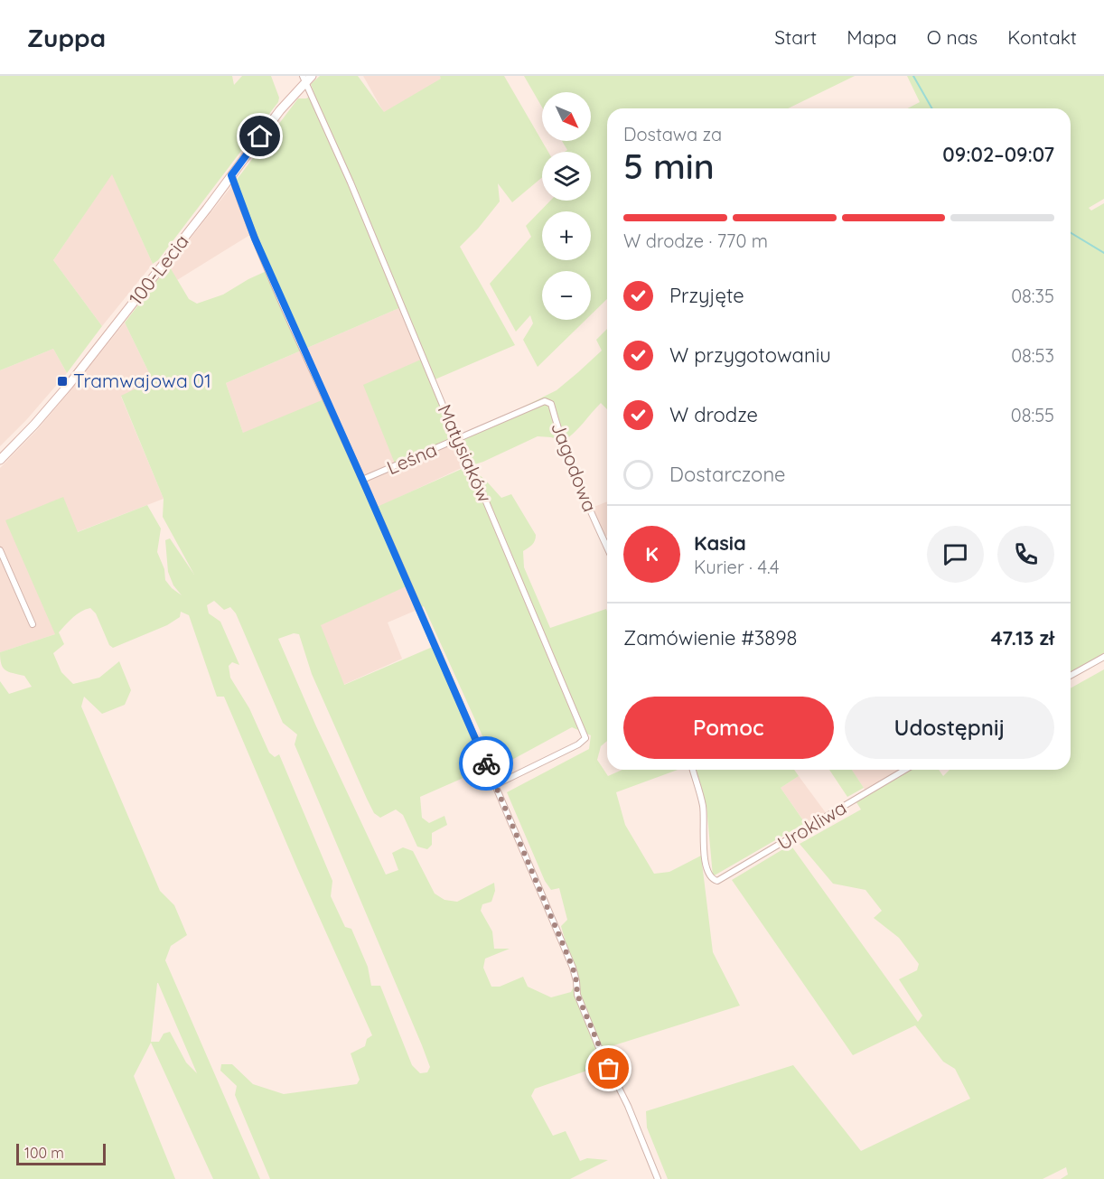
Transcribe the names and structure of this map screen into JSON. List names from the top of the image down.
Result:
{
  "streets": {
    "street": [
      "100-Lecia",
      "Matysiaków",
      "Leśna",
      "Jagodowa",
      "Urokliwa"
    ]
  },
  "crossings": [
    ["100-Lecia", "Matysiaków"],
    ["Matysiaków", "Leśna"],
    ["Leśna", "Jagodowa"]
  ],
  "places": {
    "transit": ["Tramwajowa 01"]
  },
  "scale_bar": "100 m",
  "north": "bottom right",
  "page": {
    "header": "Zuppa",
    "nav": [
      "Start",
      "Mapa",
      "O nas",
      "Kontakt"
    ],
    "map_buttons": ["+", "−"],
    "heading": ["5 min", "Dostawa za", "09:02–09:07"],
    "panel": [
      "Kasia",
      "Kurier · 4.4",
      "Zamówienie #3898",
      "47.13 zł"
    ],
    "bar": "W drodze · 770 m",
    "list": [
      ["Przyjęte", "08:35"],
      ["W przygotowaniu", "08:53"],
      ["W drodze", "08:55"],
      "Dostarczone"
    ],
    "round": "K",
    "buttons": ["Pomoc", "Udostępnij"],
    "scale": "100 m"
  }
}
